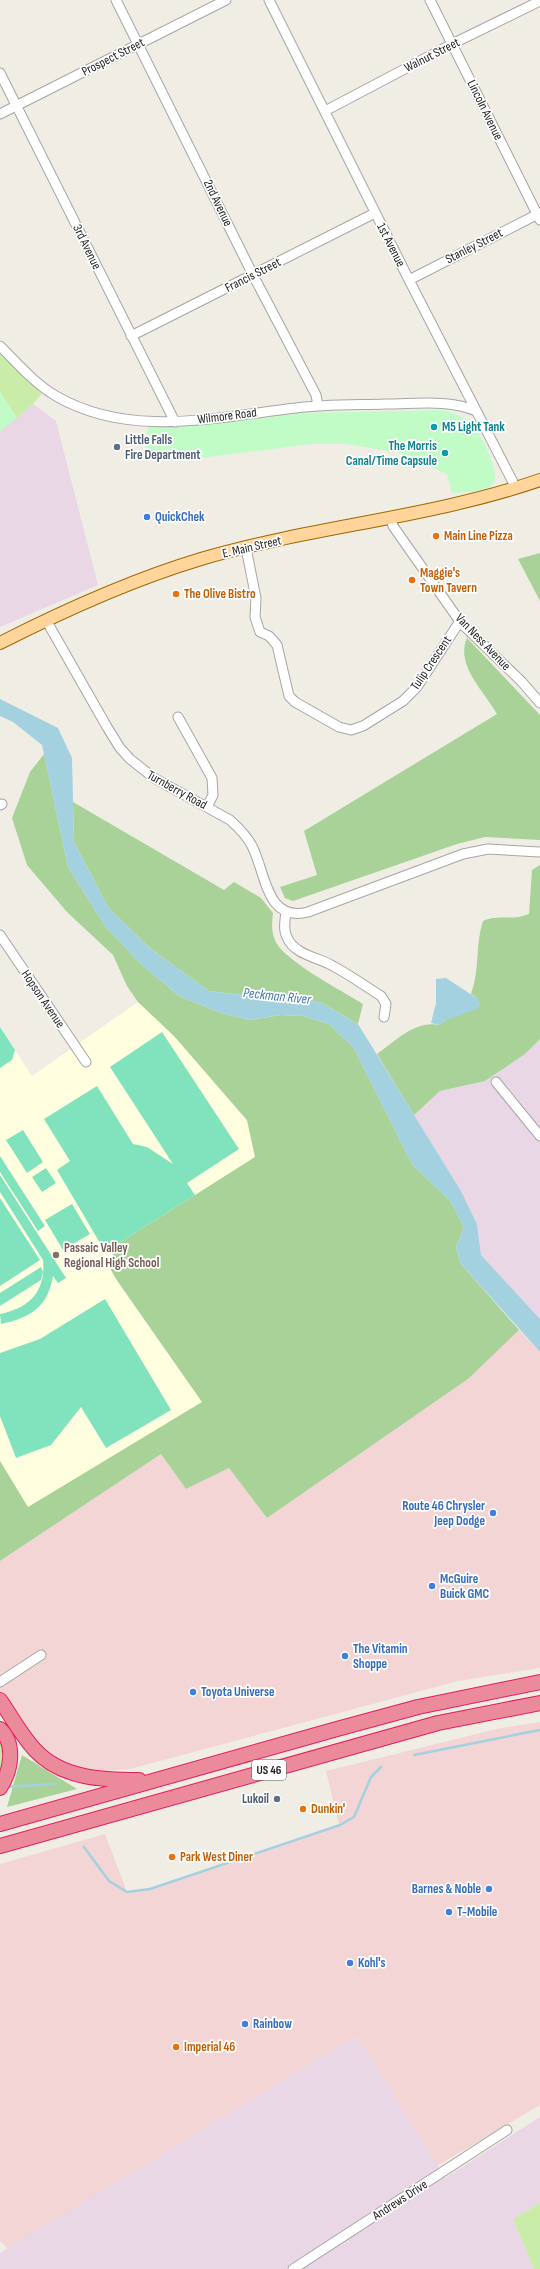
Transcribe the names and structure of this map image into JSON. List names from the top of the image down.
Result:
{
  "streets": {
    "highway": ["US 46"],
    "main road": ["E. Main Street"],
    "street": [
      "Walnut Street",
      "Prospect Street",
      "Lincoln Avenue",
      "2nd Avenue",
      "1st Avenue",
      "Stanley Street",
      "3rd Avenue",
      "Francis Street",
      "Wilmore Road",
      "Van Ness Avenue",
      "Tulip Crescent",
      "Turnberry Road",
      "Hopson Avenue",
      "Andrews Drive"
    ]
  },
  "crossings": [
    ["Walnut Street", "Lincoln Avenue"],
    ["Walnut Street", "1st Avenue"],
    ["Prospect Street", "2nd Avenue"],
    ["Prospect Street", "3rd Avenue"],
    ["Lincoln Avenue", "Stanley Street"],
    ["2nd Avenue", "Francis Street"],
    ["2nd Avenue", "Wilmore Road"],
    ["1st Avenue", "Stanley Street"],
    ["1st Avenue", "Francis Street"],
    ["1st Avenue", "Wilmore Road"],
    ["1st Avenue", "E. Main Street"],
    ["3rd Avenue", "Francis Street"],
    ["3rd Avenue", "Wilmore Road"],
    ["E. Main Street", "Van Ness Avenue"],
    ["E. Main Street", "Tulip Crescent"],
    ["E. Main Street", "Turnberry Road"],
    ["Van Ness Avenue", "Tulip Crescent"]
  ],
  "water": ["Peckman River"],
  "places": [
    "M5 Light Tank",
    "Little Falls Fire Department",
    "The Morris Canal/Time Capsule",
    "QuickChek",
    "Main Line Pizza",
    "Maggie's Town Tavern",
    "The Olive Bistro",
    "Passaic Valley Regional High School",
    "Route 46 Chrysler Jeep Dodge",
    "McGuire Buick GMC",
    "The Vitamin Shoppe",
    "Toyota Universe",
    "Lukoil",
    "Dunkin'",
    "Park West Diner",
    "Barnes & Noble",
    "T-Mobile",
    "Kohl's",
    "Rainbow",
    "Imperial 46"
  ]
}
